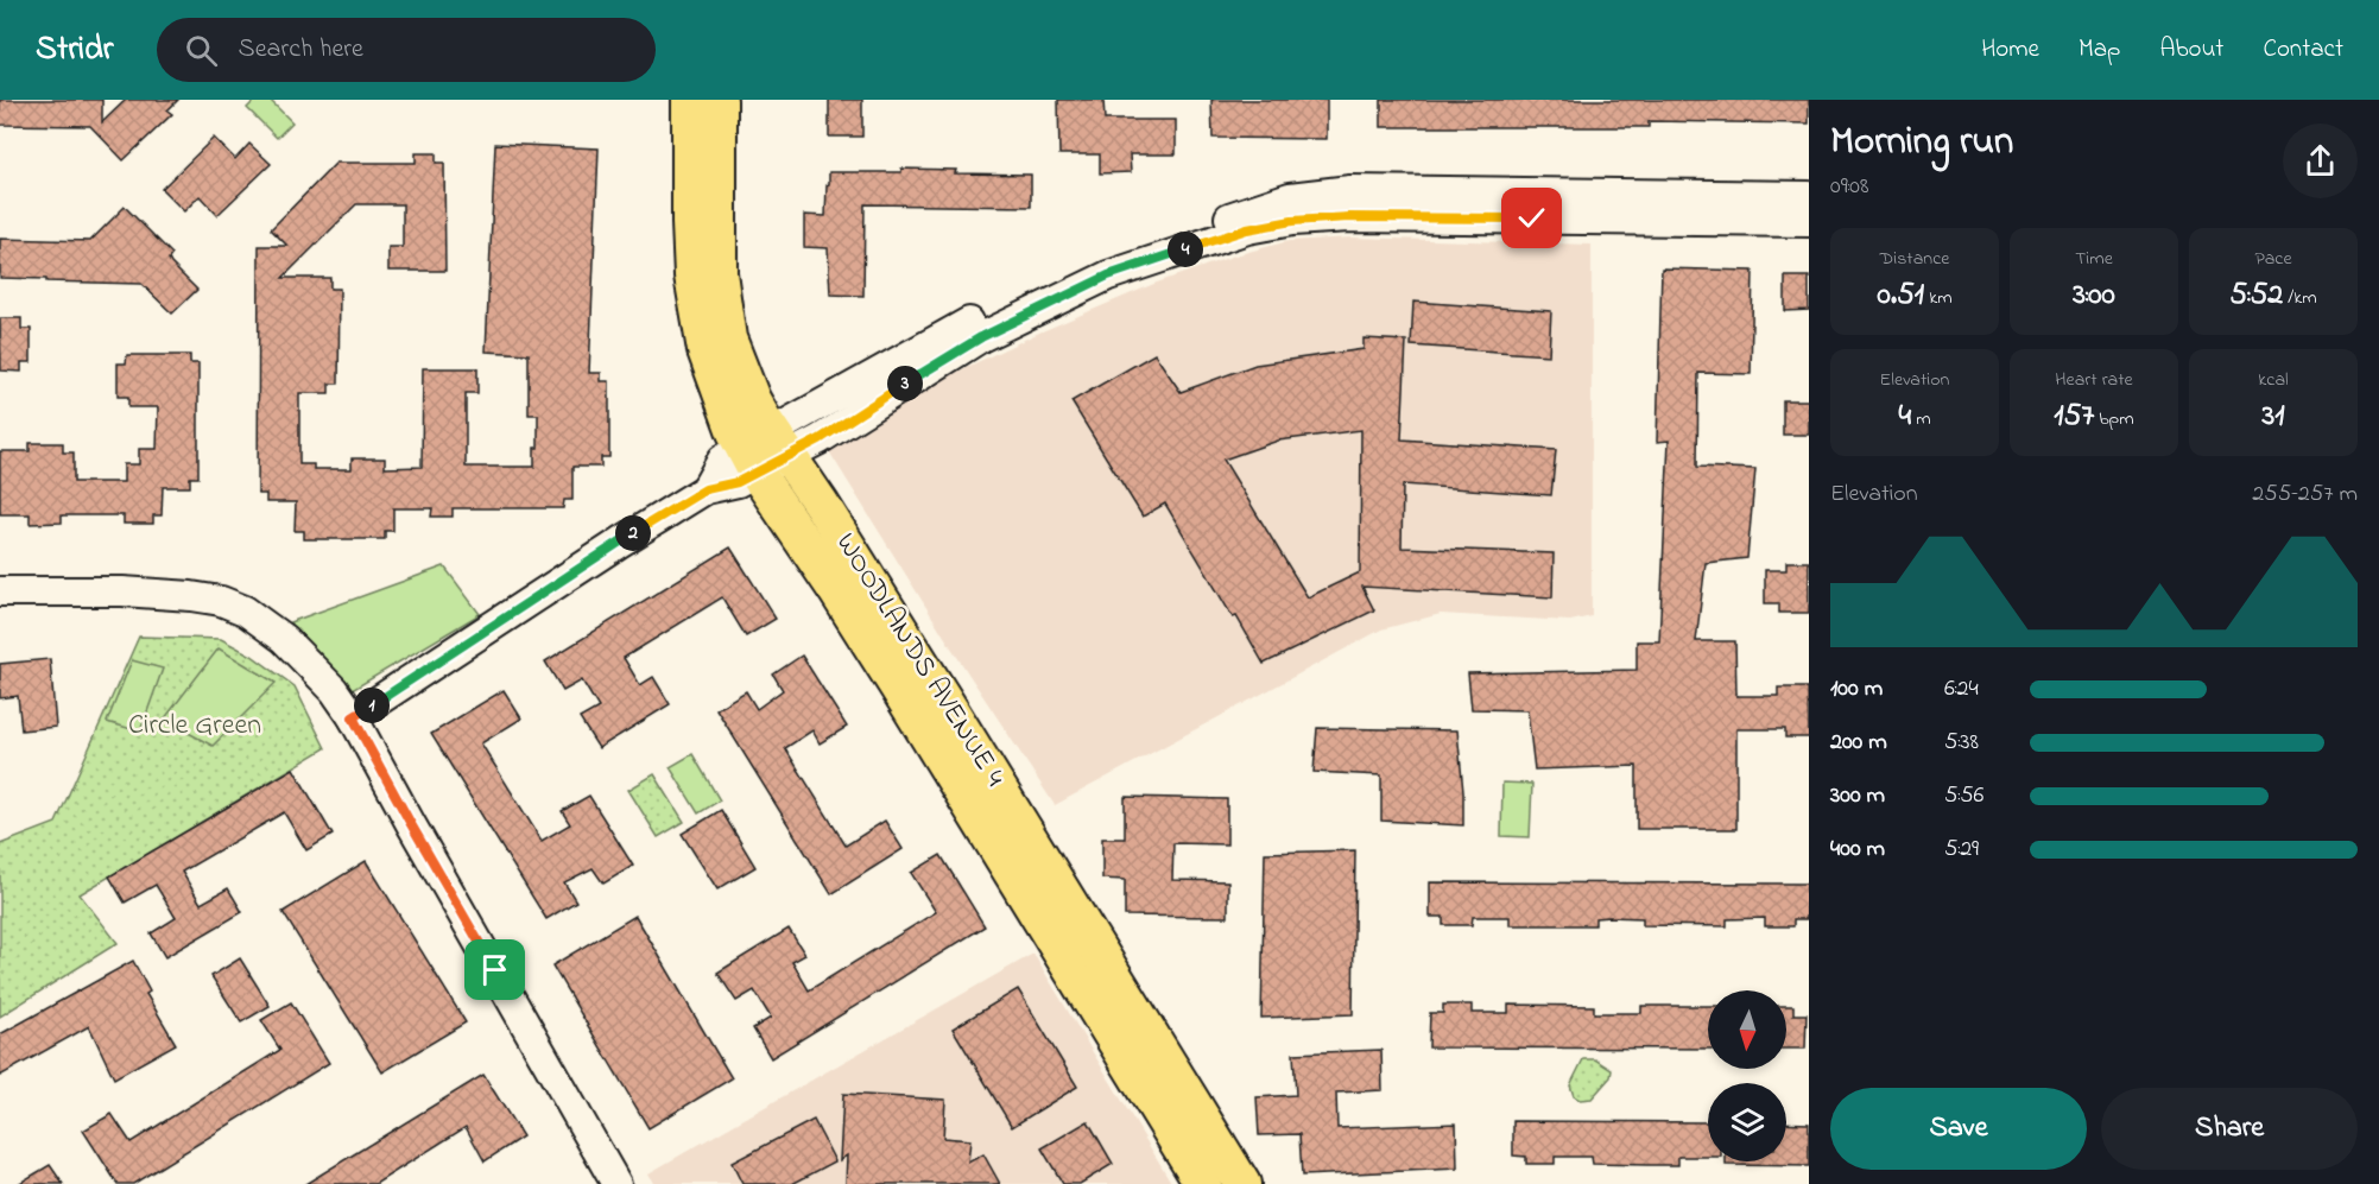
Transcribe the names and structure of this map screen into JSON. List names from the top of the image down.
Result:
{
  "streets": {
    "main road": ["WOODLANDS AVENUE 4"]
  },
  "parks": ["Circle Green"],
  "north": "bottom",
  "page": {
    "header": "Stridr",
    "search": "Search here",
    "nav": [
      "Home",
      "Map",
      "About",
      "Contact"
    ],
    "heading": ["Morning run", "09:08"],
    "stats": [
      ["Distance", "0.51 km"],
      ["Time", "3:00"],
      ["Pace", "5:52 /km"],
      ["Elevation", "4 m"],
      ["Heart rate", "157 bpm"],
      ["kcal", "31"]
    ],
    "pins": [
      "4",
      "3",
      "2",
      "1"
    ],
    "chart": ["Elevation", "255–257 m"],
    "list": [
      {
        "name": "100 m",
        "note": "6:24"
      },
      {
        "name": "200 m",
        "note": "5:38"
      },
      {
        "name": "300 m",
        "note": "5:56"
      },
      {
        "name": "400 m",
        "note": "5:29"
      }
    ],
    "buttons": ["Save", "Share"]
  }
}
